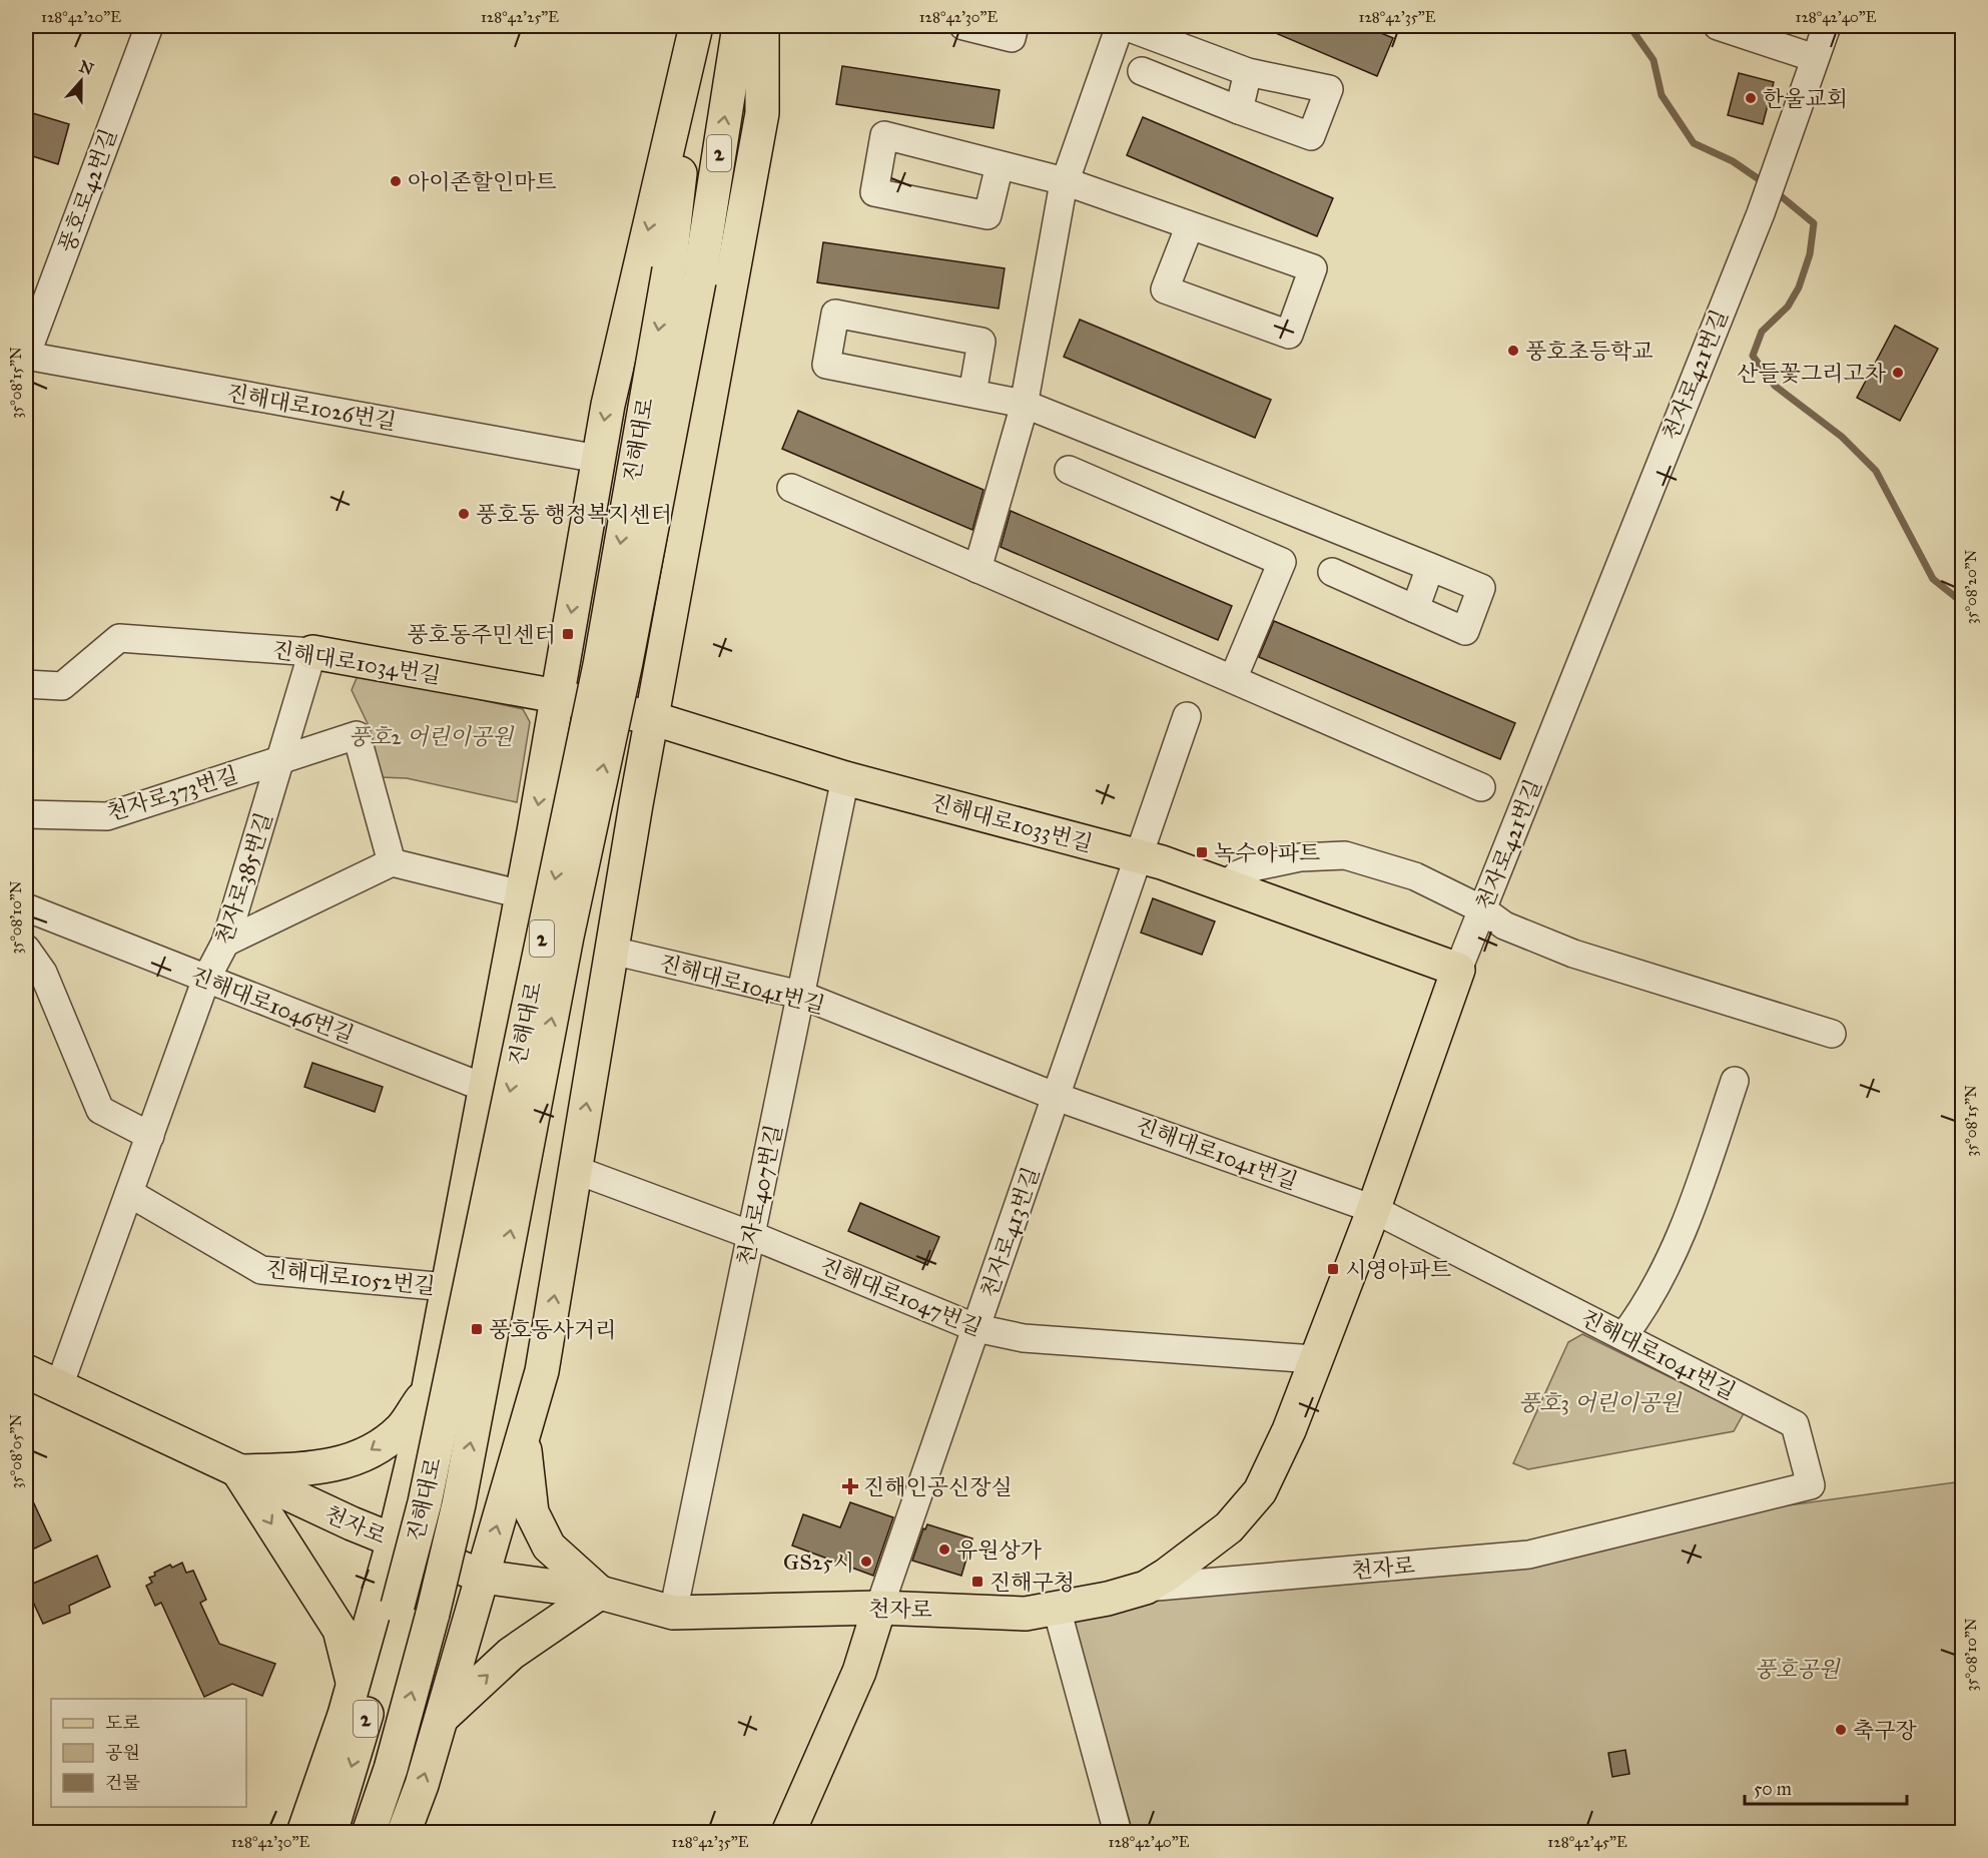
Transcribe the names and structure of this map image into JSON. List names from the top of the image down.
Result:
{
  "streets": {
    "main road": [
      "2",
      "천자로421번길",
      "진해대로",
      "진해대로1034번길",
      "진해대로1033번길",
      "천자로"
    ],
    "street": [
      "풍호로42번길",
      "진해대로1026번길",
      "천자로373번길",
      "천자로385번길",
      "진해대로1041번길",
      "진해대로1046번길",
      "천자로407번길",
      "천자로413번길",
      "진해대로1052번길",
      "진해대로1047번길"
    ]
  },
  "crossings": [
    ["풍호로42번길", "진해대로1026번길"],
    ["천자로421번길", "진해대로1033번길"],
    ["천자로421번길", "진해대로1041번길"],
    ["천자로421번길", "진해대로1047번길"],
    ["천자로421번길", "천자로"],
    ["진해대로1034번길", "진해대로1033번길"],
    ["진해대로1034번길", "천자로385번길"],
    ["천자로373번길", "천자로385번길"],
    ["진해대로1033번길", "천자로407번길"],
    ["진해대로1033번길", "천자로413번길"],
    ["천자로385번길", "진해대로1046번길"],
    ["천자로385번길", "진해대로1052번길"],
    ["천자로385번길", "천자로"],
    ["진해대로1041번길", "천자로407번길"],
    ["진해대로1041번길", "천자로413번길"],
    ["진해대로1041번길", "천자로"],
    ["천자로407번길", "진해대로1047번길"],
    ["천자로407번길", "천자로"],
    ["천자로413번길", "진해대로1047번길"],
    ["천자로413번길", "천자로"]
  ],
  "parks": ["풍호2 어린이공원", "풍호3 어린이공원", "풍호공원"],
  "places": {
    "other": [
      "한울교회",
      "아이존할인마트",
      "풍호초등학교",
      "산들꽃그리고차",
      "풍호동 행정복지센터",
      "유원상가",
      "GS25시",
      "축구장"
    ],
    "transit": [
      "풍호동주민센터",
      "녹수아파트",
      "시영아파트",
      "풍호동사거리",
      "진해구청"
    ],
    "health": ["진해인공신장실"]
  },
  "legend": ["도로", "공원", "건물"],
  "scale_bar": "50 m",
  "north": "top",
  "coordinates": [
    "128°42'20\"E",
    "128°42'25\"E",
    "128°42'30\"E",
    "128°42'35\"E",
    "128°42'40\"E",
    "35°08'15\"N",
    "35°08'20\"N",
    "35°08'10\"N",
    "35°08'05\"N",
    "128°42'45\"E"
  ]
}
